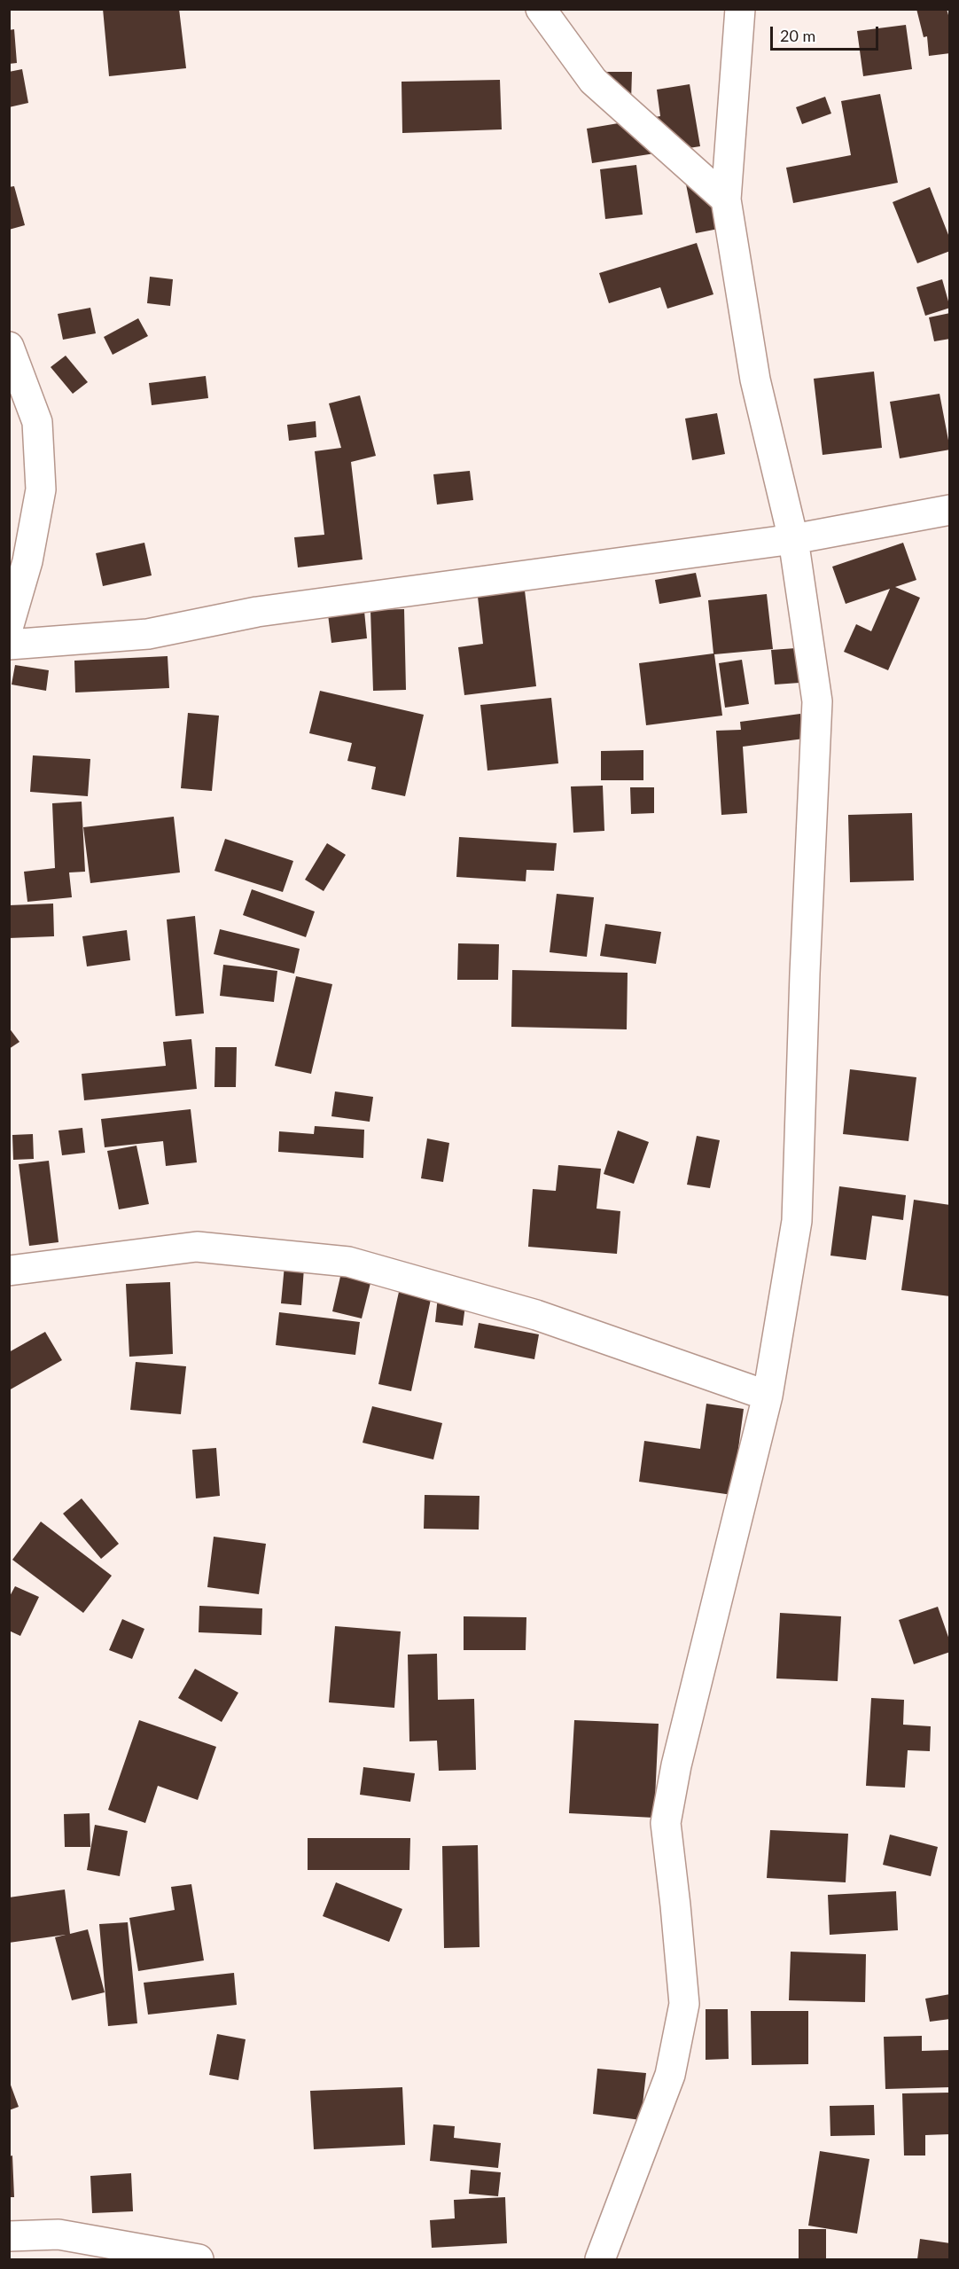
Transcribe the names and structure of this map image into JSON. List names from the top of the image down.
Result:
{
  "scale_bar": "20 m"
}
